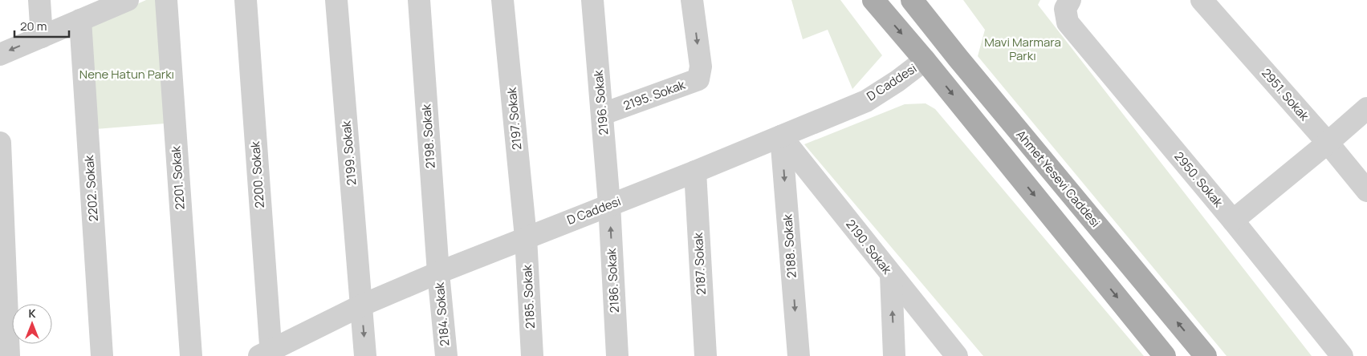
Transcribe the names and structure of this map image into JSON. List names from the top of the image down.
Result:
{
  "streets": {
    "main road": ["Ahmet Yesevi Caddesi"],
    "street": [
      "D Caddesi",
      "2951. Sokak",
      "2195. Sokak",
      "2196. Sokak",
      "2197. Sokak",
      "2198. Sokak",
      "2199. Sokak",
      "2200. Sokak",
      "2201. Sokak",
      "2950. Sokak",
      "2202. Sokak",
      "2188. Sokak",
      "2190. Sokak",
      "2187. Sokak",
      "2186. Sokak",
      "2185. Sokak",
      "2184. Sokak"
    ]
  },
  "crossings": [
    ["D Caddesi", "2196. Sokak"],
    ["D Caddesi", "2197. Sokak"],
    ["D Caddesi", "2198. Sokak"],
    ["D Caddesi", "2199. Sokak"],
    ["D Caddesi", "2200. Sokak"],
    ["D Caddesi", "2188. Sokak"],
    ["D Caddesi", "2190. Sokak"],
    ["D Caddesi", "2187. Sokak"],
    ["D Caddesi", "2186. Sokak"],
    ["D Caddesi", "2185. Sokak"],
    ["D Caddesi", "2184. Sokak"],
    ["2195. Sokak", "2196. Sokak"],
    ["2196. Sokak", "2186. Sokak"],
    ["2197. Sokak", "2185. Sokak"],
    ["2198. Sokak", "2184. Sokak"],
    ["2188. Sokak", "2190. Sokak"]
  ],
  "one_way": ["2186. Sokak"],
  "parks": ["Mavi Marmara Parkı", "Nene Hatun Parkı"],
  "scale_bar": "20 m",
  "north": "top"
}
